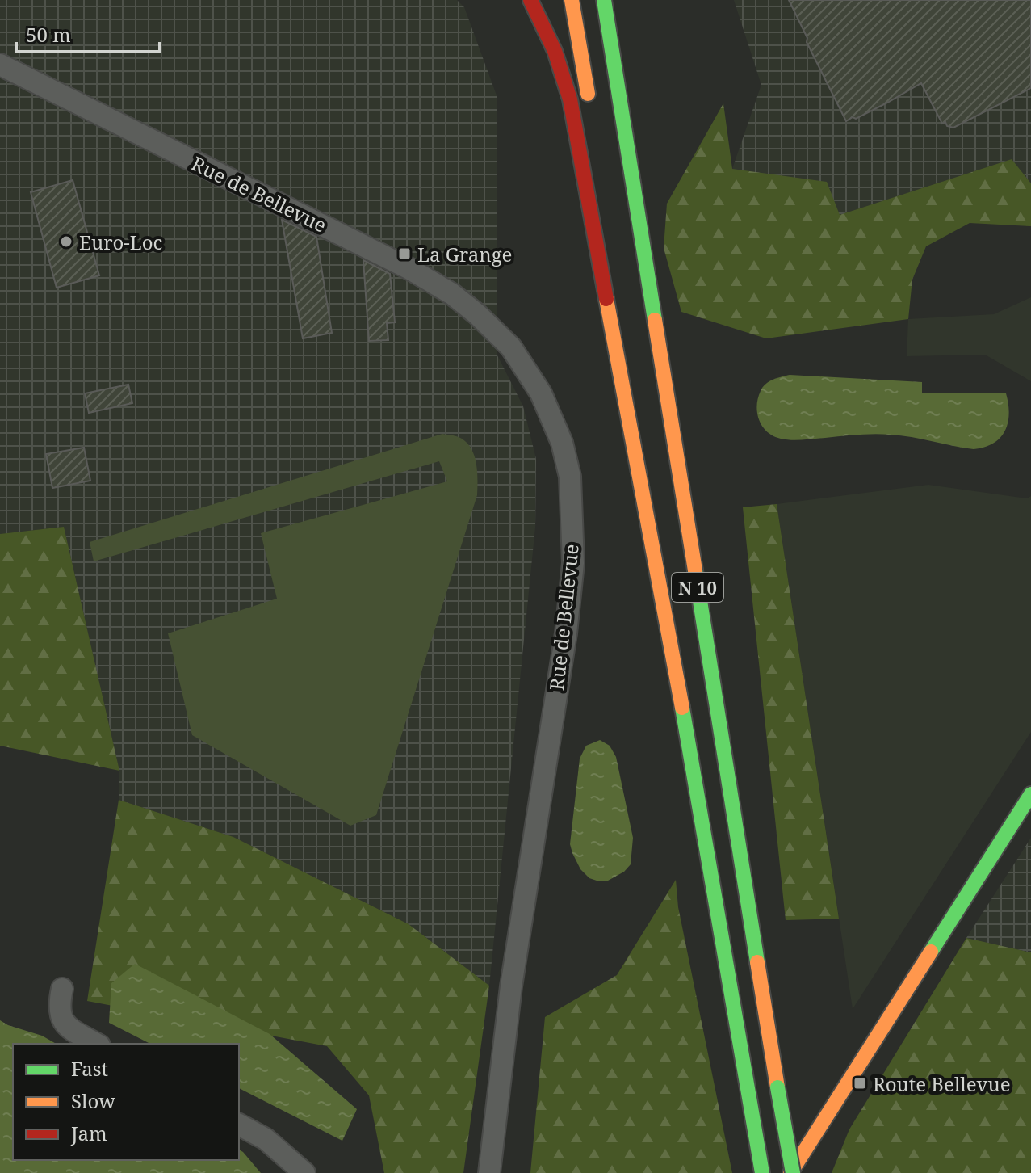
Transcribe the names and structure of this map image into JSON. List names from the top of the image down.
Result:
{
  "streets": {
    "main road": ["N 10"],
    "street": ["Rue de Bellevue"]
  },
  "places": {
    "other": ["Euro-Loc"],
    "transit": ["La Grange", "Route Bellevue"]
  },
  "legend": ["Fast", "Slow", "Jam"],
  "scale_bar": "50 m"
}
